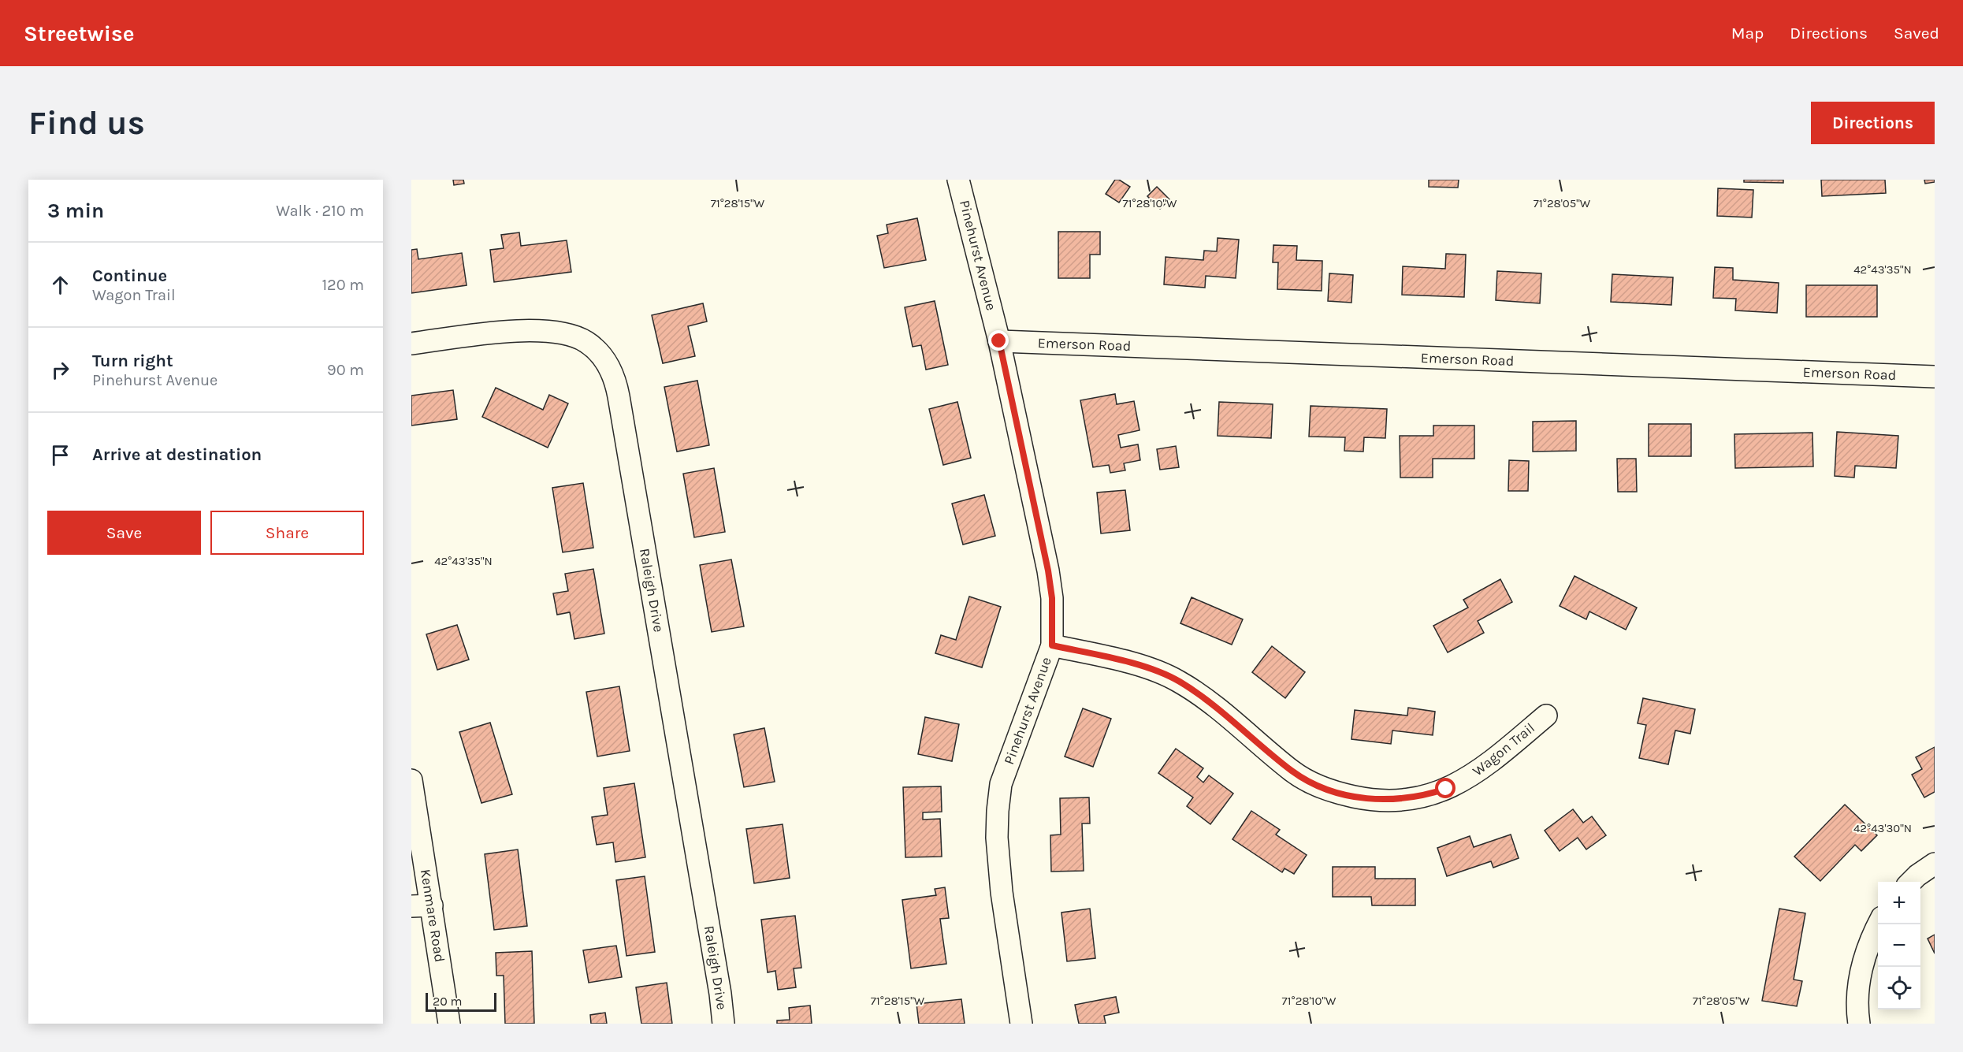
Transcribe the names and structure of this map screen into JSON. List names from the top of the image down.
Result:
{
  "streets": {
    "street": [
      "Pinehurst Avenue",
      "Emerson Road",
      "Raleigh Drive",
      "Wagon Trail",
      "Kenmare Road"
    ]
  },
  "crossings": [
    ["Pinehurst Avenue", "Emerson Road"],
    ["Pinehurst Avenue", "Wagon Trail"]
  ],
  "scale_bar": "20 m",
  "page": {
    "header": "Streetwise",
    "nav": ["Map", "Directions", "Saved"],
    "buttons": [
      "Directions",
      ["Save", "Share"]
    ],
    "title": "Find us",
    "heading": ["3 min", "Walk · 210 m"],
    "list": [
      ["Continue", "Wagon Trail", "120 m"],
      ["Turn right", "Pinehurst Avenue", "90 m"],
      "Arrive at destination"
    ],
    "map_buttons": ["+", "−"],
    "scale": "20 m"
  },
  "coordinates": [
    "71°28'15\"W",
    "71°28'10\"W",
    "71°28'05\"W",
    "42°43'35\"N",
    "42°43'30\"N"
  ]
}
